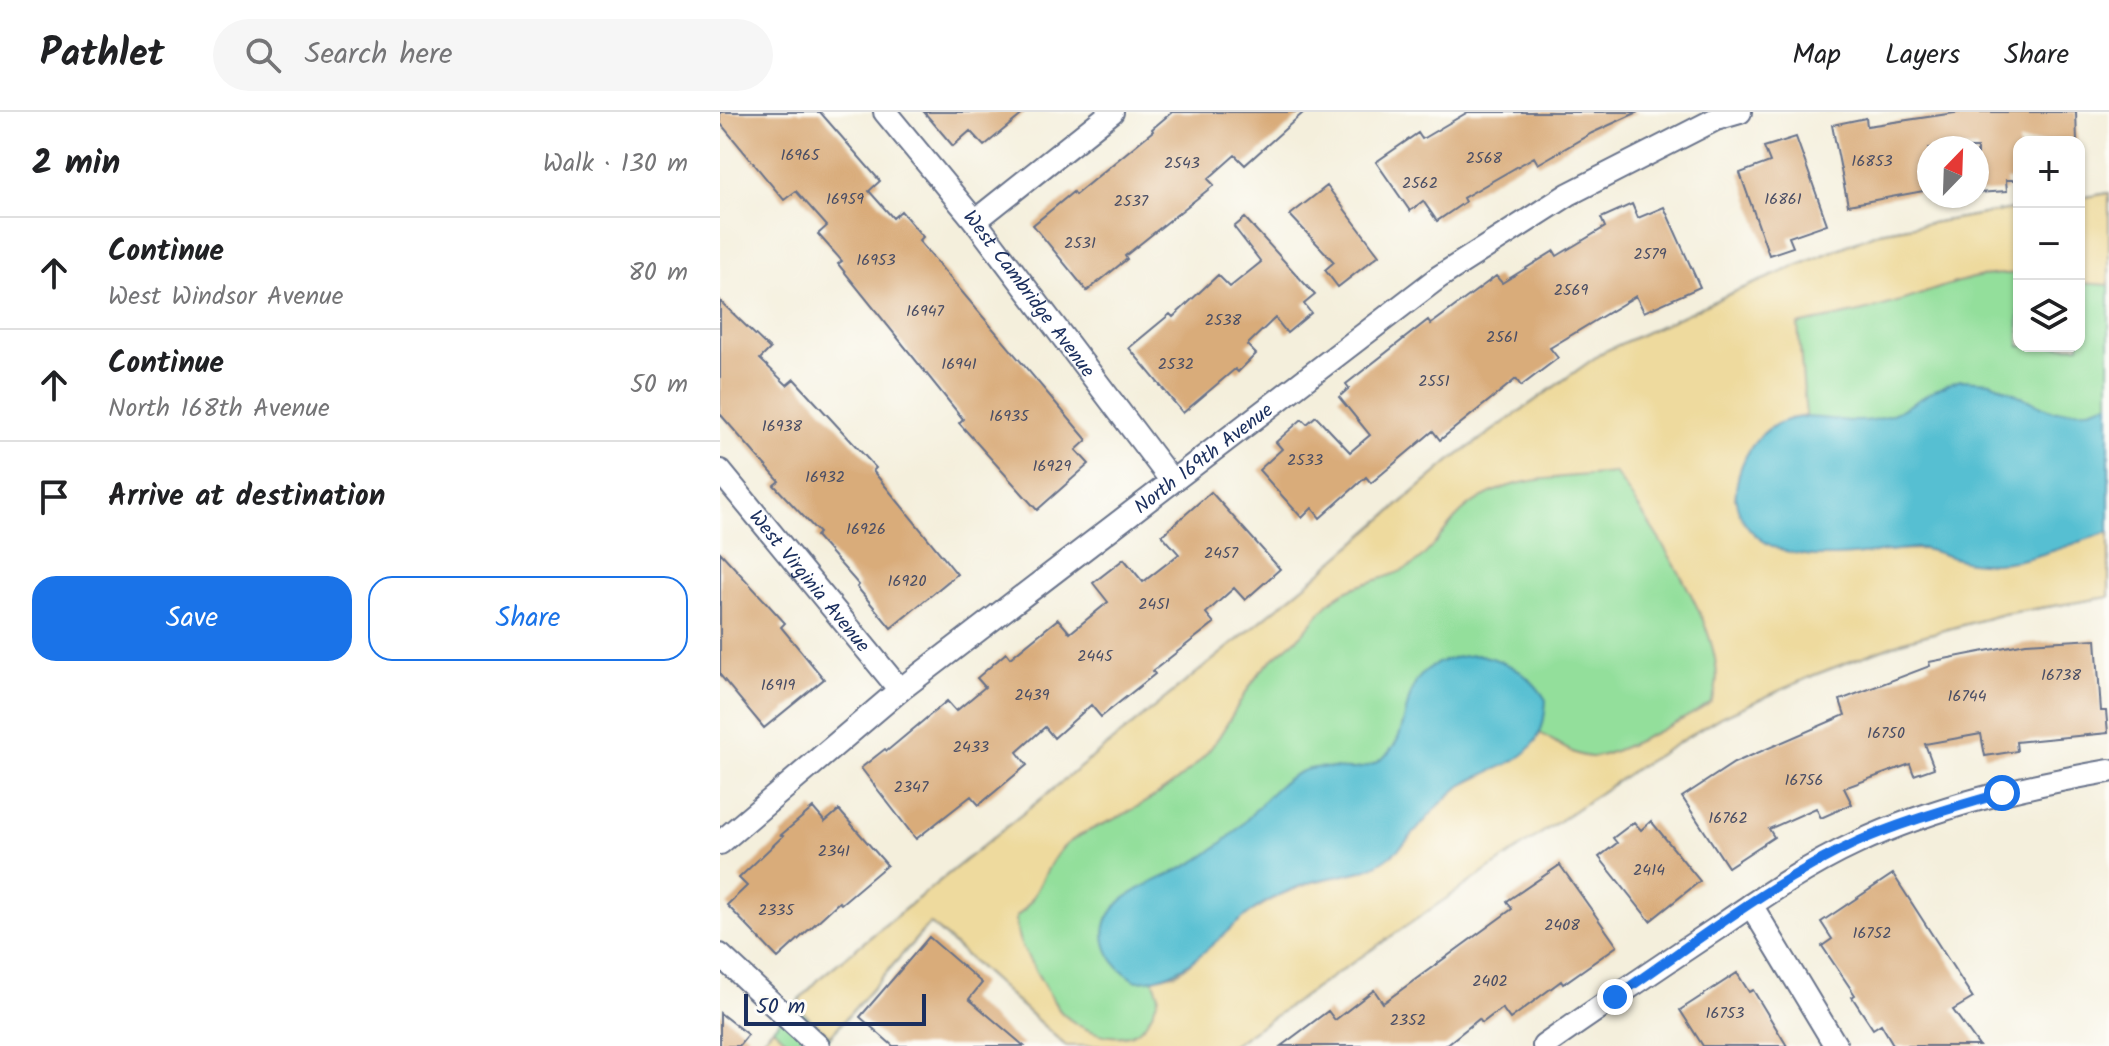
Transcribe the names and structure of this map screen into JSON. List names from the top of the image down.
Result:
{
  "streets": {
    "street": ["West Cambridge Avenue", "North 169th Avenue", "West Virginia Avenue"]
  },
  "crossings": [
    ["West Cambridge Avenue", "North 169th Avenue"],
    ["North 169th Avenue", "West Virginia Avenue"]
  ],
  "house_numbers": [
    "16965",
    "2568",
    "16853",
    "2543",
    "2562",
    "16959",
    "16861",
    "2537",
    "2531",
    "2579",
    "16953",
    "2569",
    "16947",
    "2538",
    "2561",
    "16941",
    "2532",
    "2551",
    "16935",
    "16938",
    "2533",
    "16929",
    "16932",
    "16926",
    "2457",
    "16920",
    "2451",
    "2445",
    "16738",
    "16919",
    "2439",
    "16744",
    "16750",
    "2433",
    "16756",
    "2347",
    "16762",
    "2341",
    "2414",
    "2335",
    "2408",
    "16752",
    "2402",
    "16753",
    "2352"
  ],
  "scale_bar": "50 m",
  "north": "top right",
  "page": {
    "header": "Pathlet",
    "search": "Search here",
    "nav": ["Map", "Layers", "Share"],
    "heading": ["2 min", "Walk · 130 m"],
    "map_buttons": ["+", "−"],
    "list": [
      ["Continue", "West Windsor Avenue", "80 m"],
      ["Continue", "North 168th Avenue", "50 m"],
      "Arrive at destination"
    ],
    "buttons": ["Save", "Share"],
    "scale": "50 m"
  }
}
